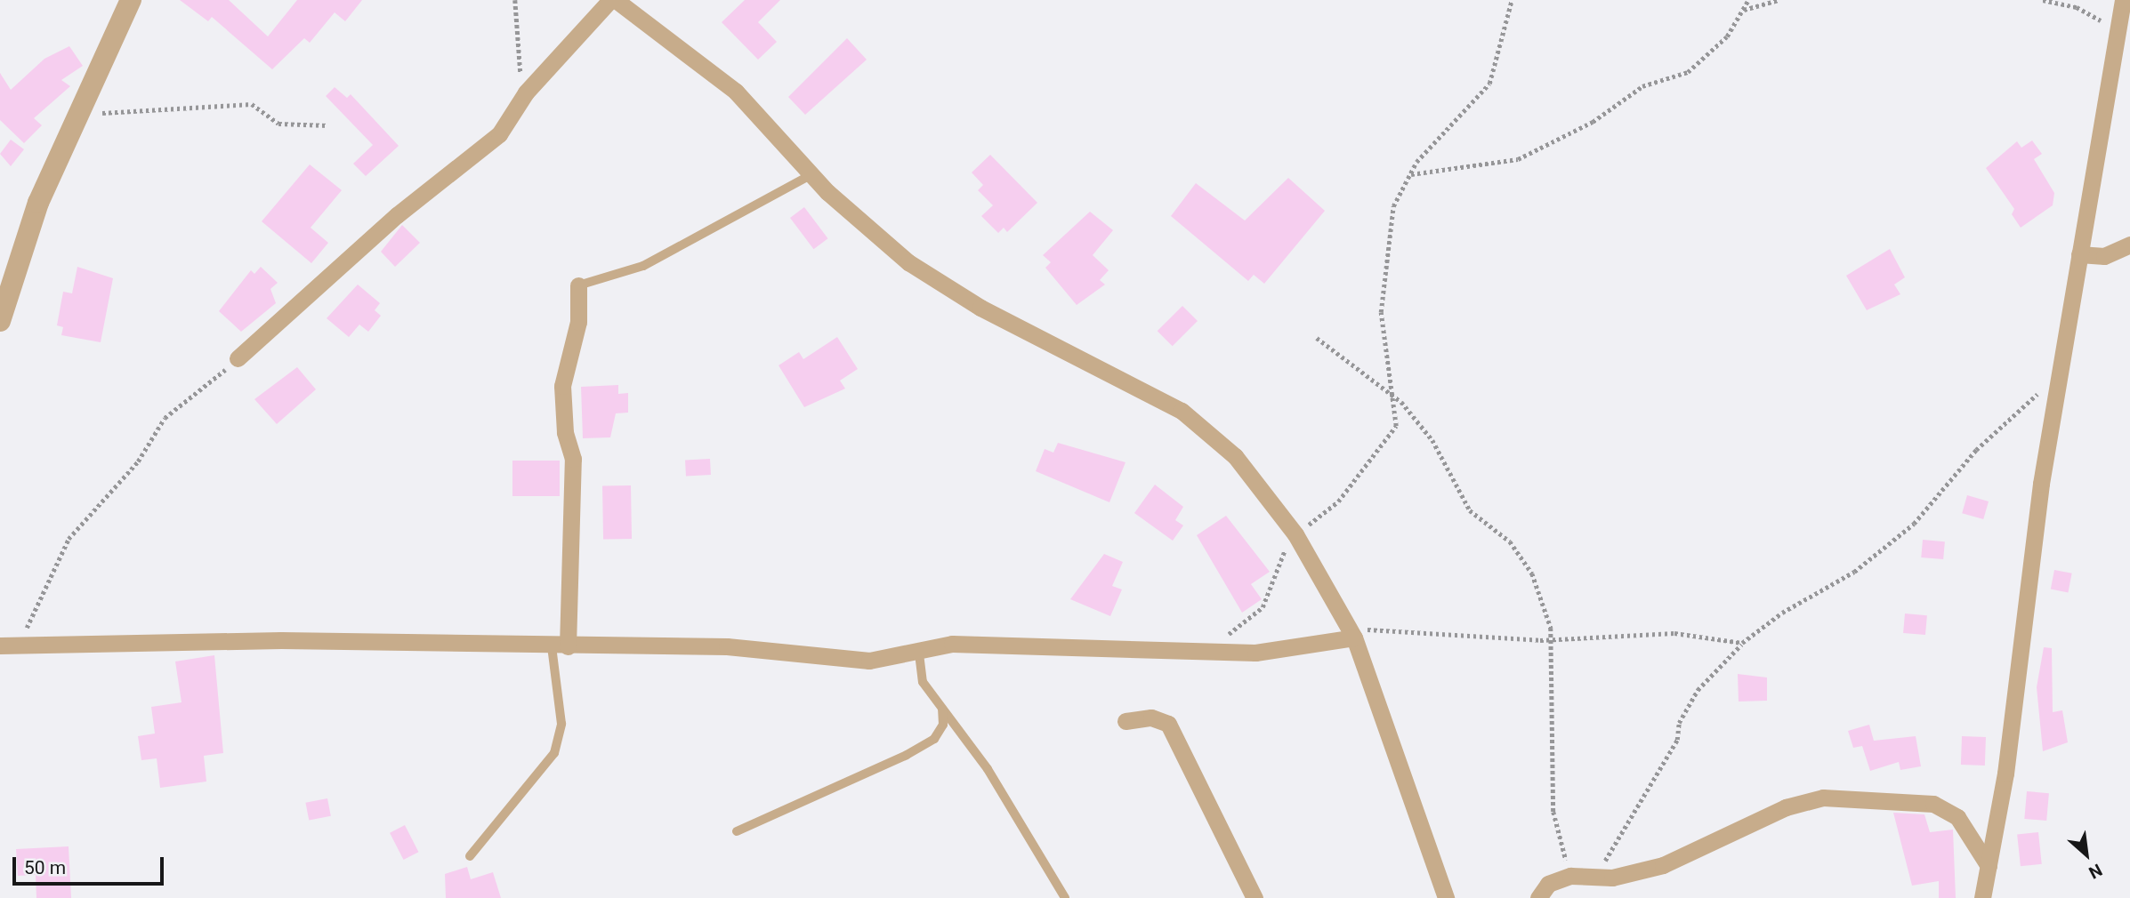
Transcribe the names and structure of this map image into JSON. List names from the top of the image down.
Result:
{
  "scale_bar": "50 m",
  "north": "bottom right"
}
